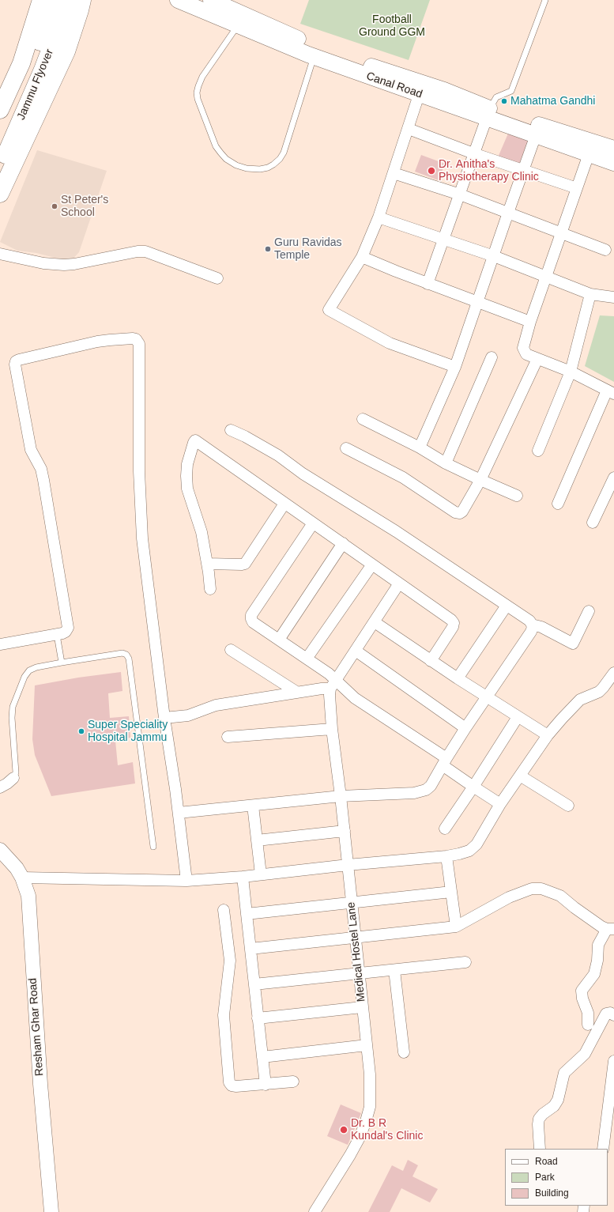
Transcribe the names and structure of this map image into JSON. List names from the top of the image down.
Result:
{
  "streets": {
    "main road": ["Jammu Flyover", "Canal Road"],
    "street": ["Medical Hostel Lane", "Resham Ghar Road"]
  },
  "parks": ["Football Ground GGM"],
  "places": [
    "Mahatma Gandhi",
    "Dr. Anitha's Physiotherapy Clinic",
    "St Peter's School",
    "Guru Ravidas Temple",
    "Super Speciality Hospital Jammu",
    "Dr. B R Kundal's Clinic"
  ],
  "legend": ["Road", "Park", "Building"]
}
